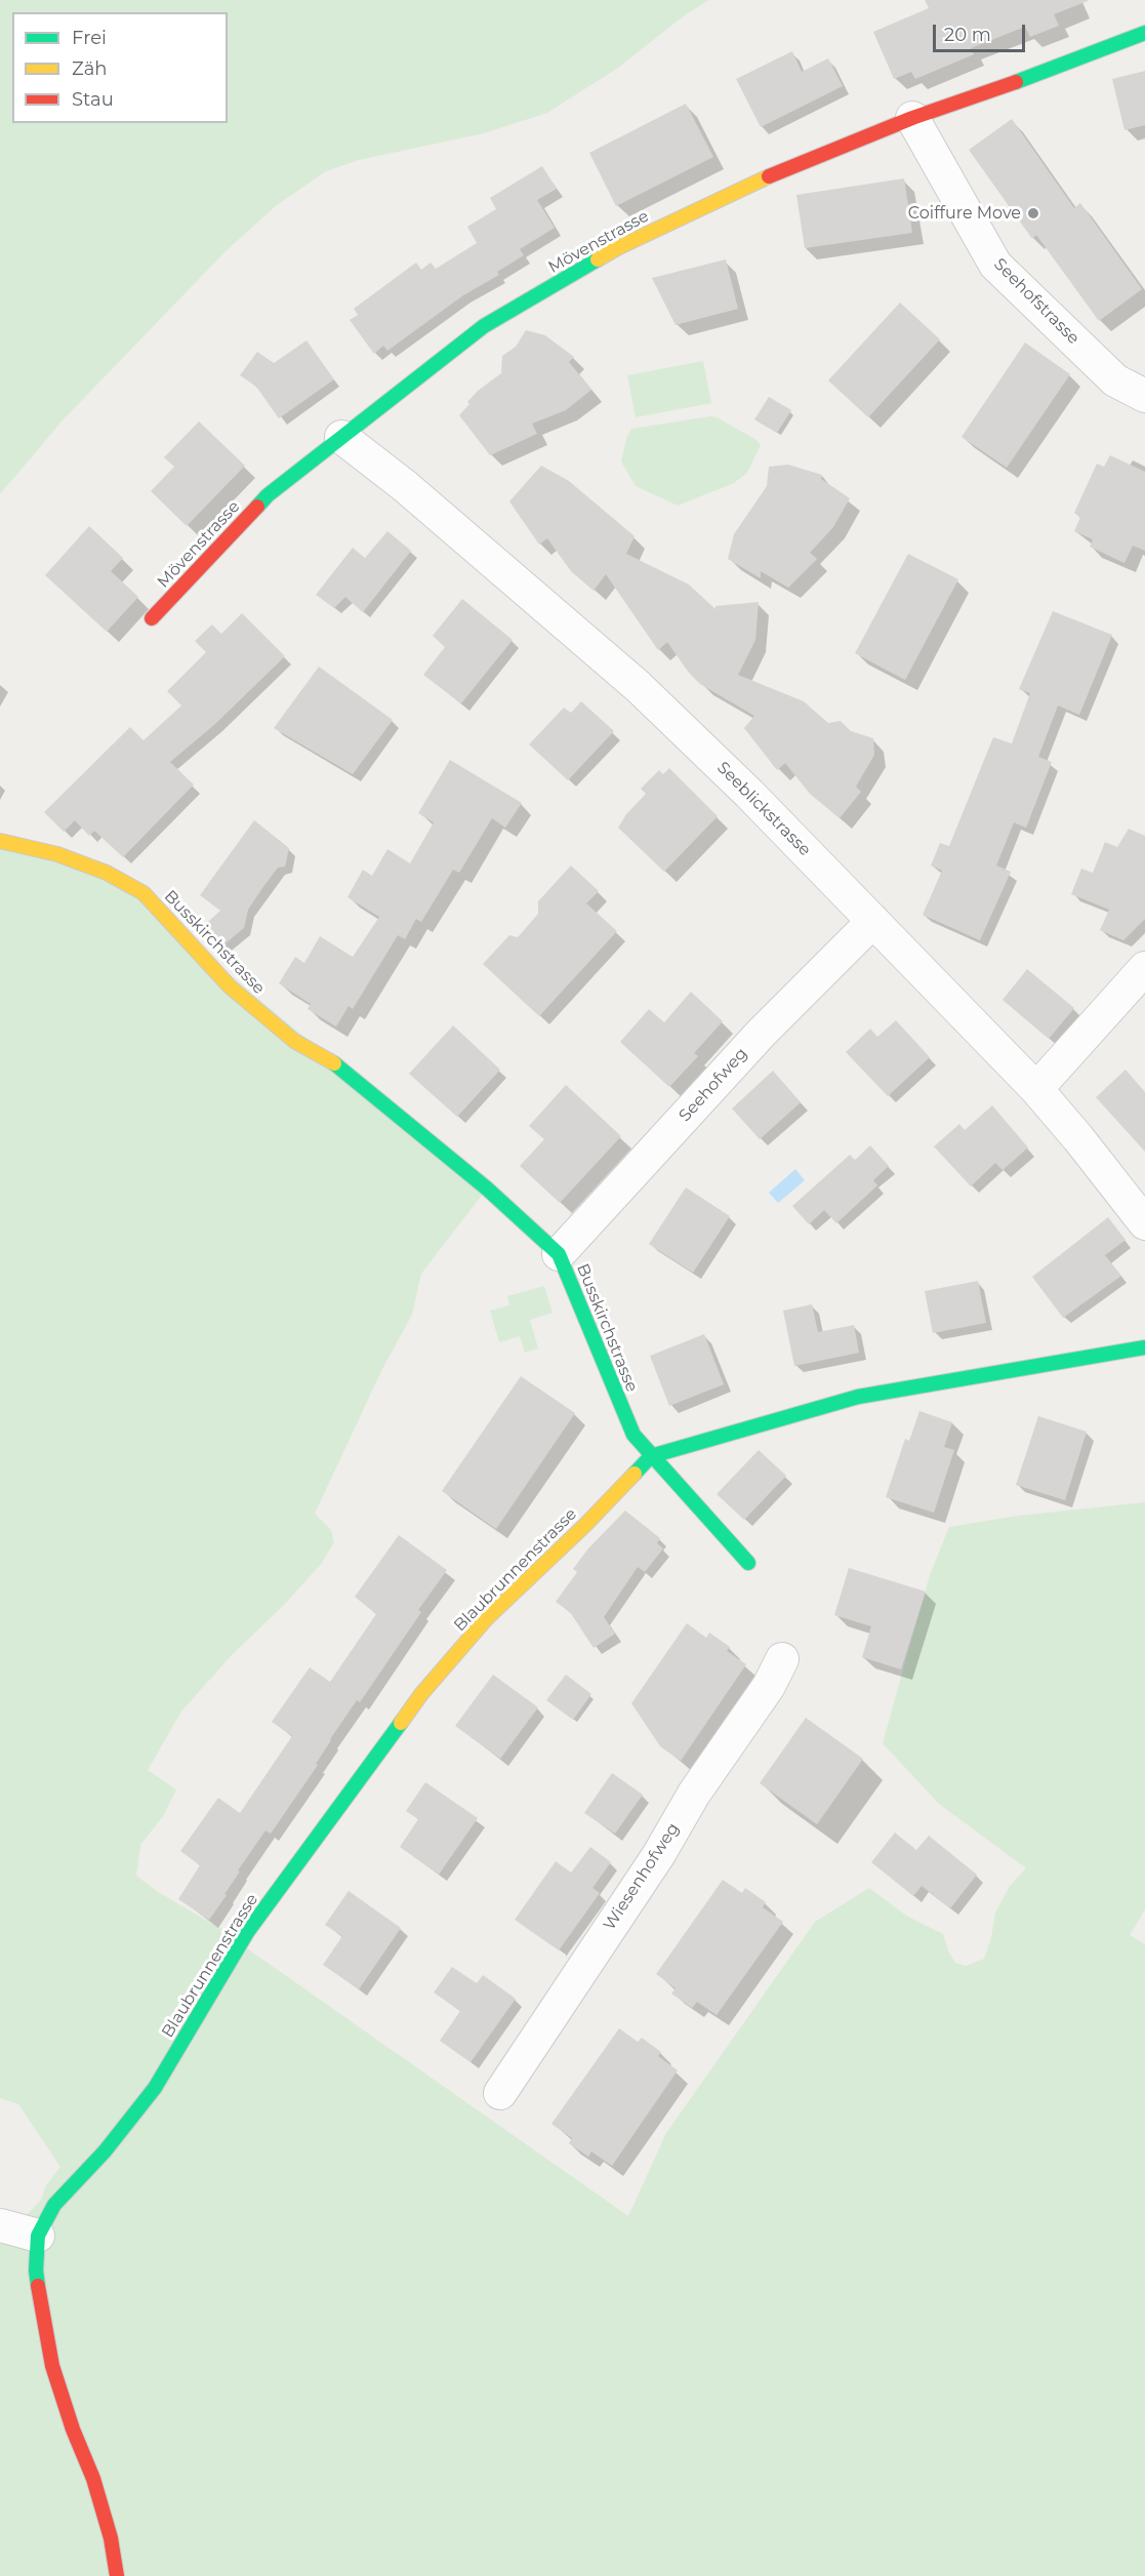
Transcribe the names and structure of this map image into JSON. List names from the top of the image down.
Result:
{
  "streets": {
    "street": [
      "Mövenstrasse",
      "Seehofstrasse",
      "Seeblickstrasse",
      "Busskirchstrasse",
      "Seehofweg",
      "Blaubrunnenstrasse",
      "Wiesenhofweg"
    ]
  },
  "crossings": [
    ["Mövenstrasse", "Seehofstrasse"],
    ["Mövenstrasse", "Seeblickstrasse"],
    ["Seeblickstrasse", "Seehofweg"],
    ["Busskirchstrasse", "Seehofweg"],
    ["Busskirchstrasse", "Blaubrunnenstrasse"]
  ],
  "places": ["Coiffure Move"],
  "legend": ["Frei", "Zäh", "Stau"],
  "scale_bar": "20 m"
}
